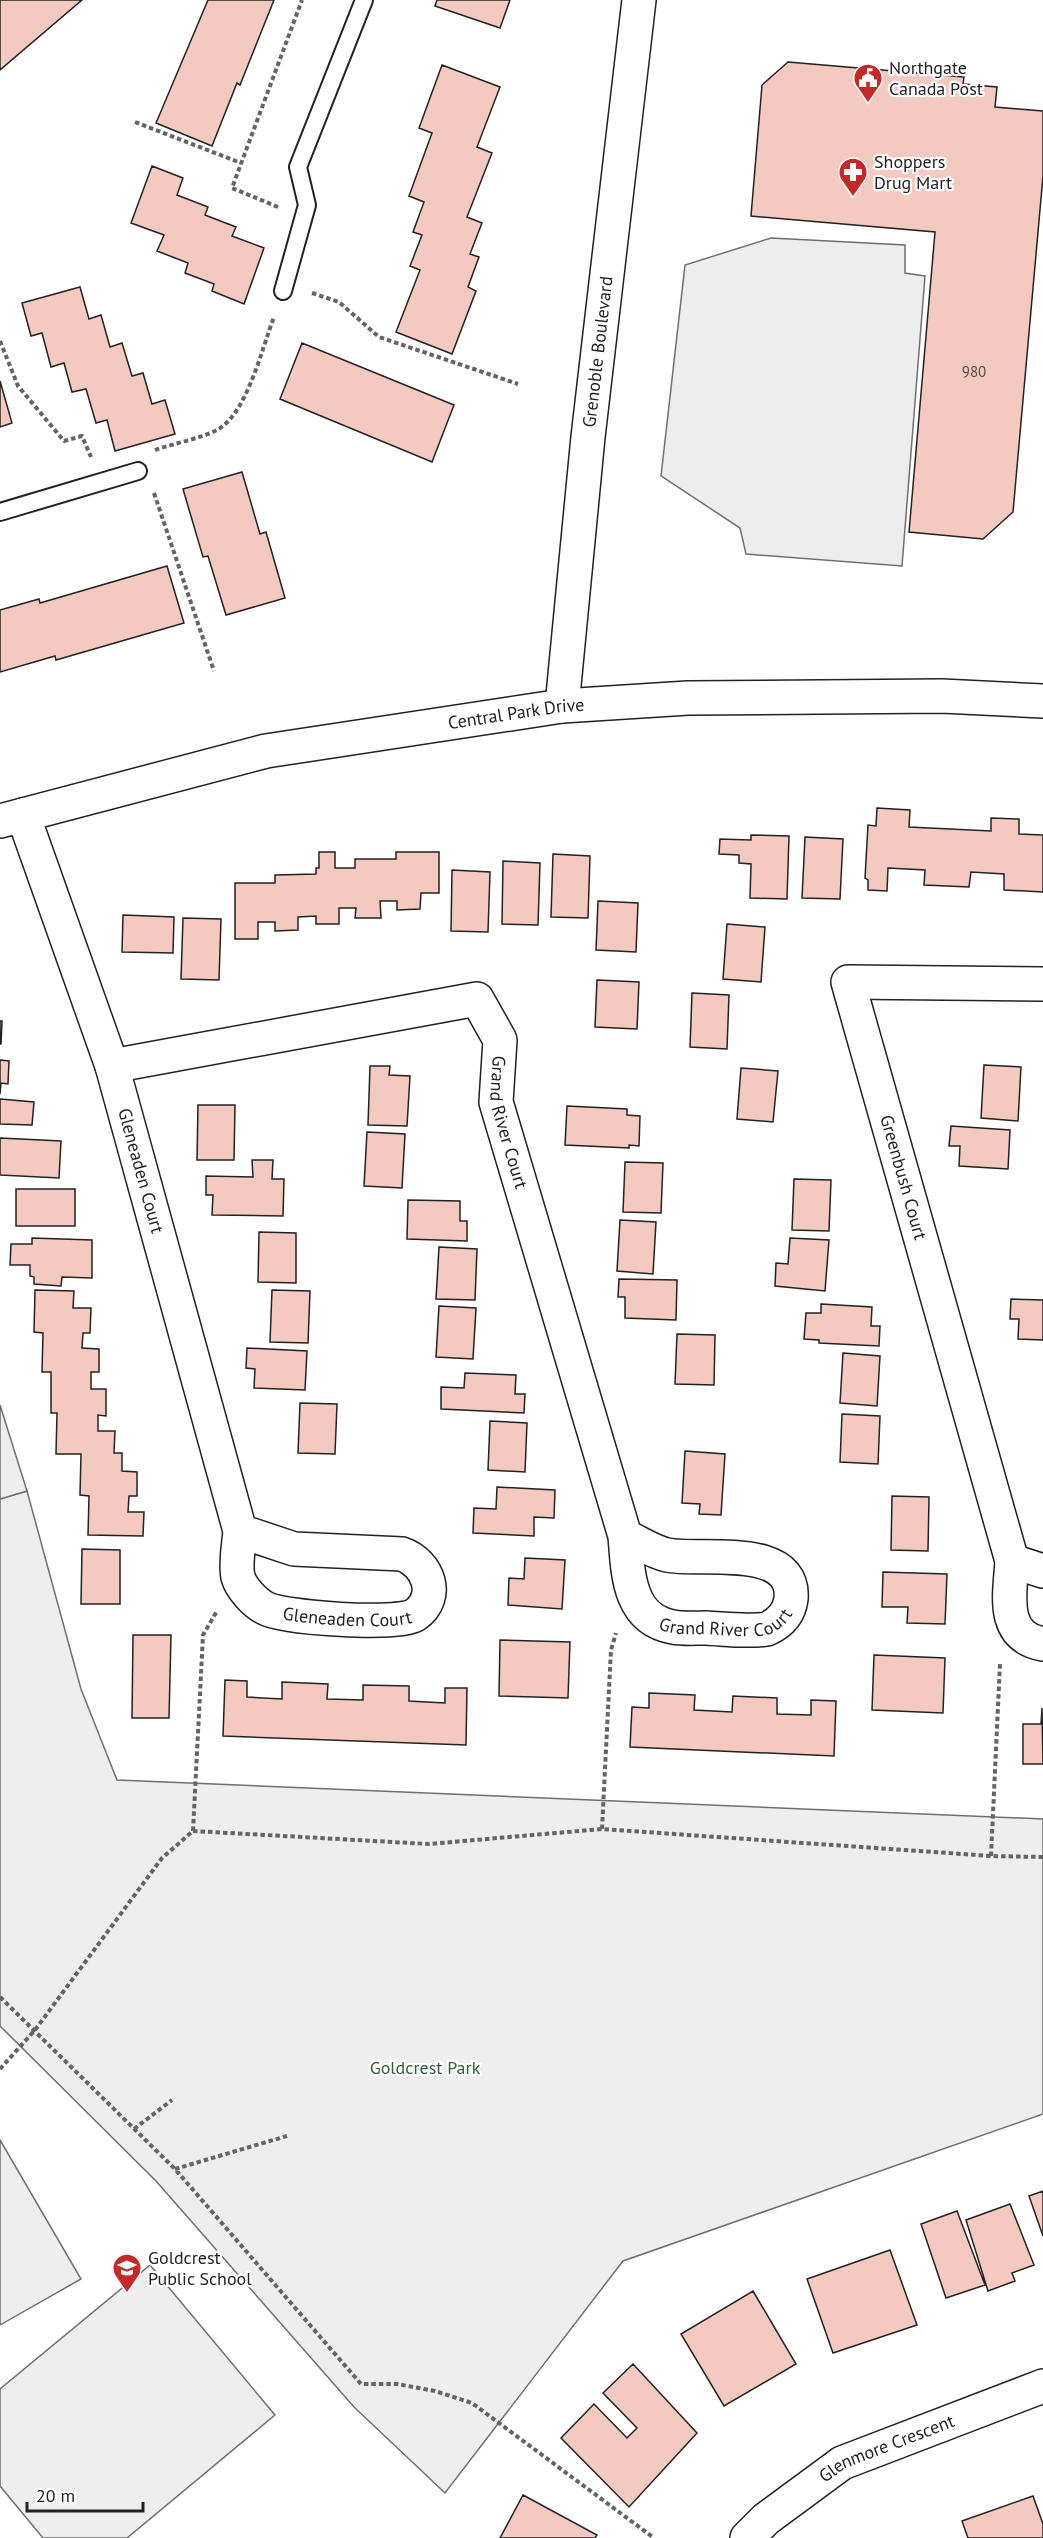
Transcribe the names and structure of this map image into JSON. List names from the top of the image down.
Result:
{
  "streets": {
    "street": [
      "Grenoble Boulevard",
      "Central Park Drive",
      "Grand River Court",
      "Gleneaden Court",
      "Greenbush Court",
      "Glenmore Crescent"
    ]
  },
  "crossings": [
    ["Grenoble Boulevard", "Central Park Drive"],
    ["Central Park Drive", "Gleneaden Court"],
    ["Grand River Court", "Gleneaden Court"]
  ],
  "parks": ["Goldcrest Park"],
  "places": {
    "public building": ["Northgate Canada Post"],
    "pharmacy": ["Shoppers Drug Mart"],
    "school or university": ["Goldcrest Public School"]
  },
  "house_numbers": ["980"],
  "scale_bar": "20 m"
}
